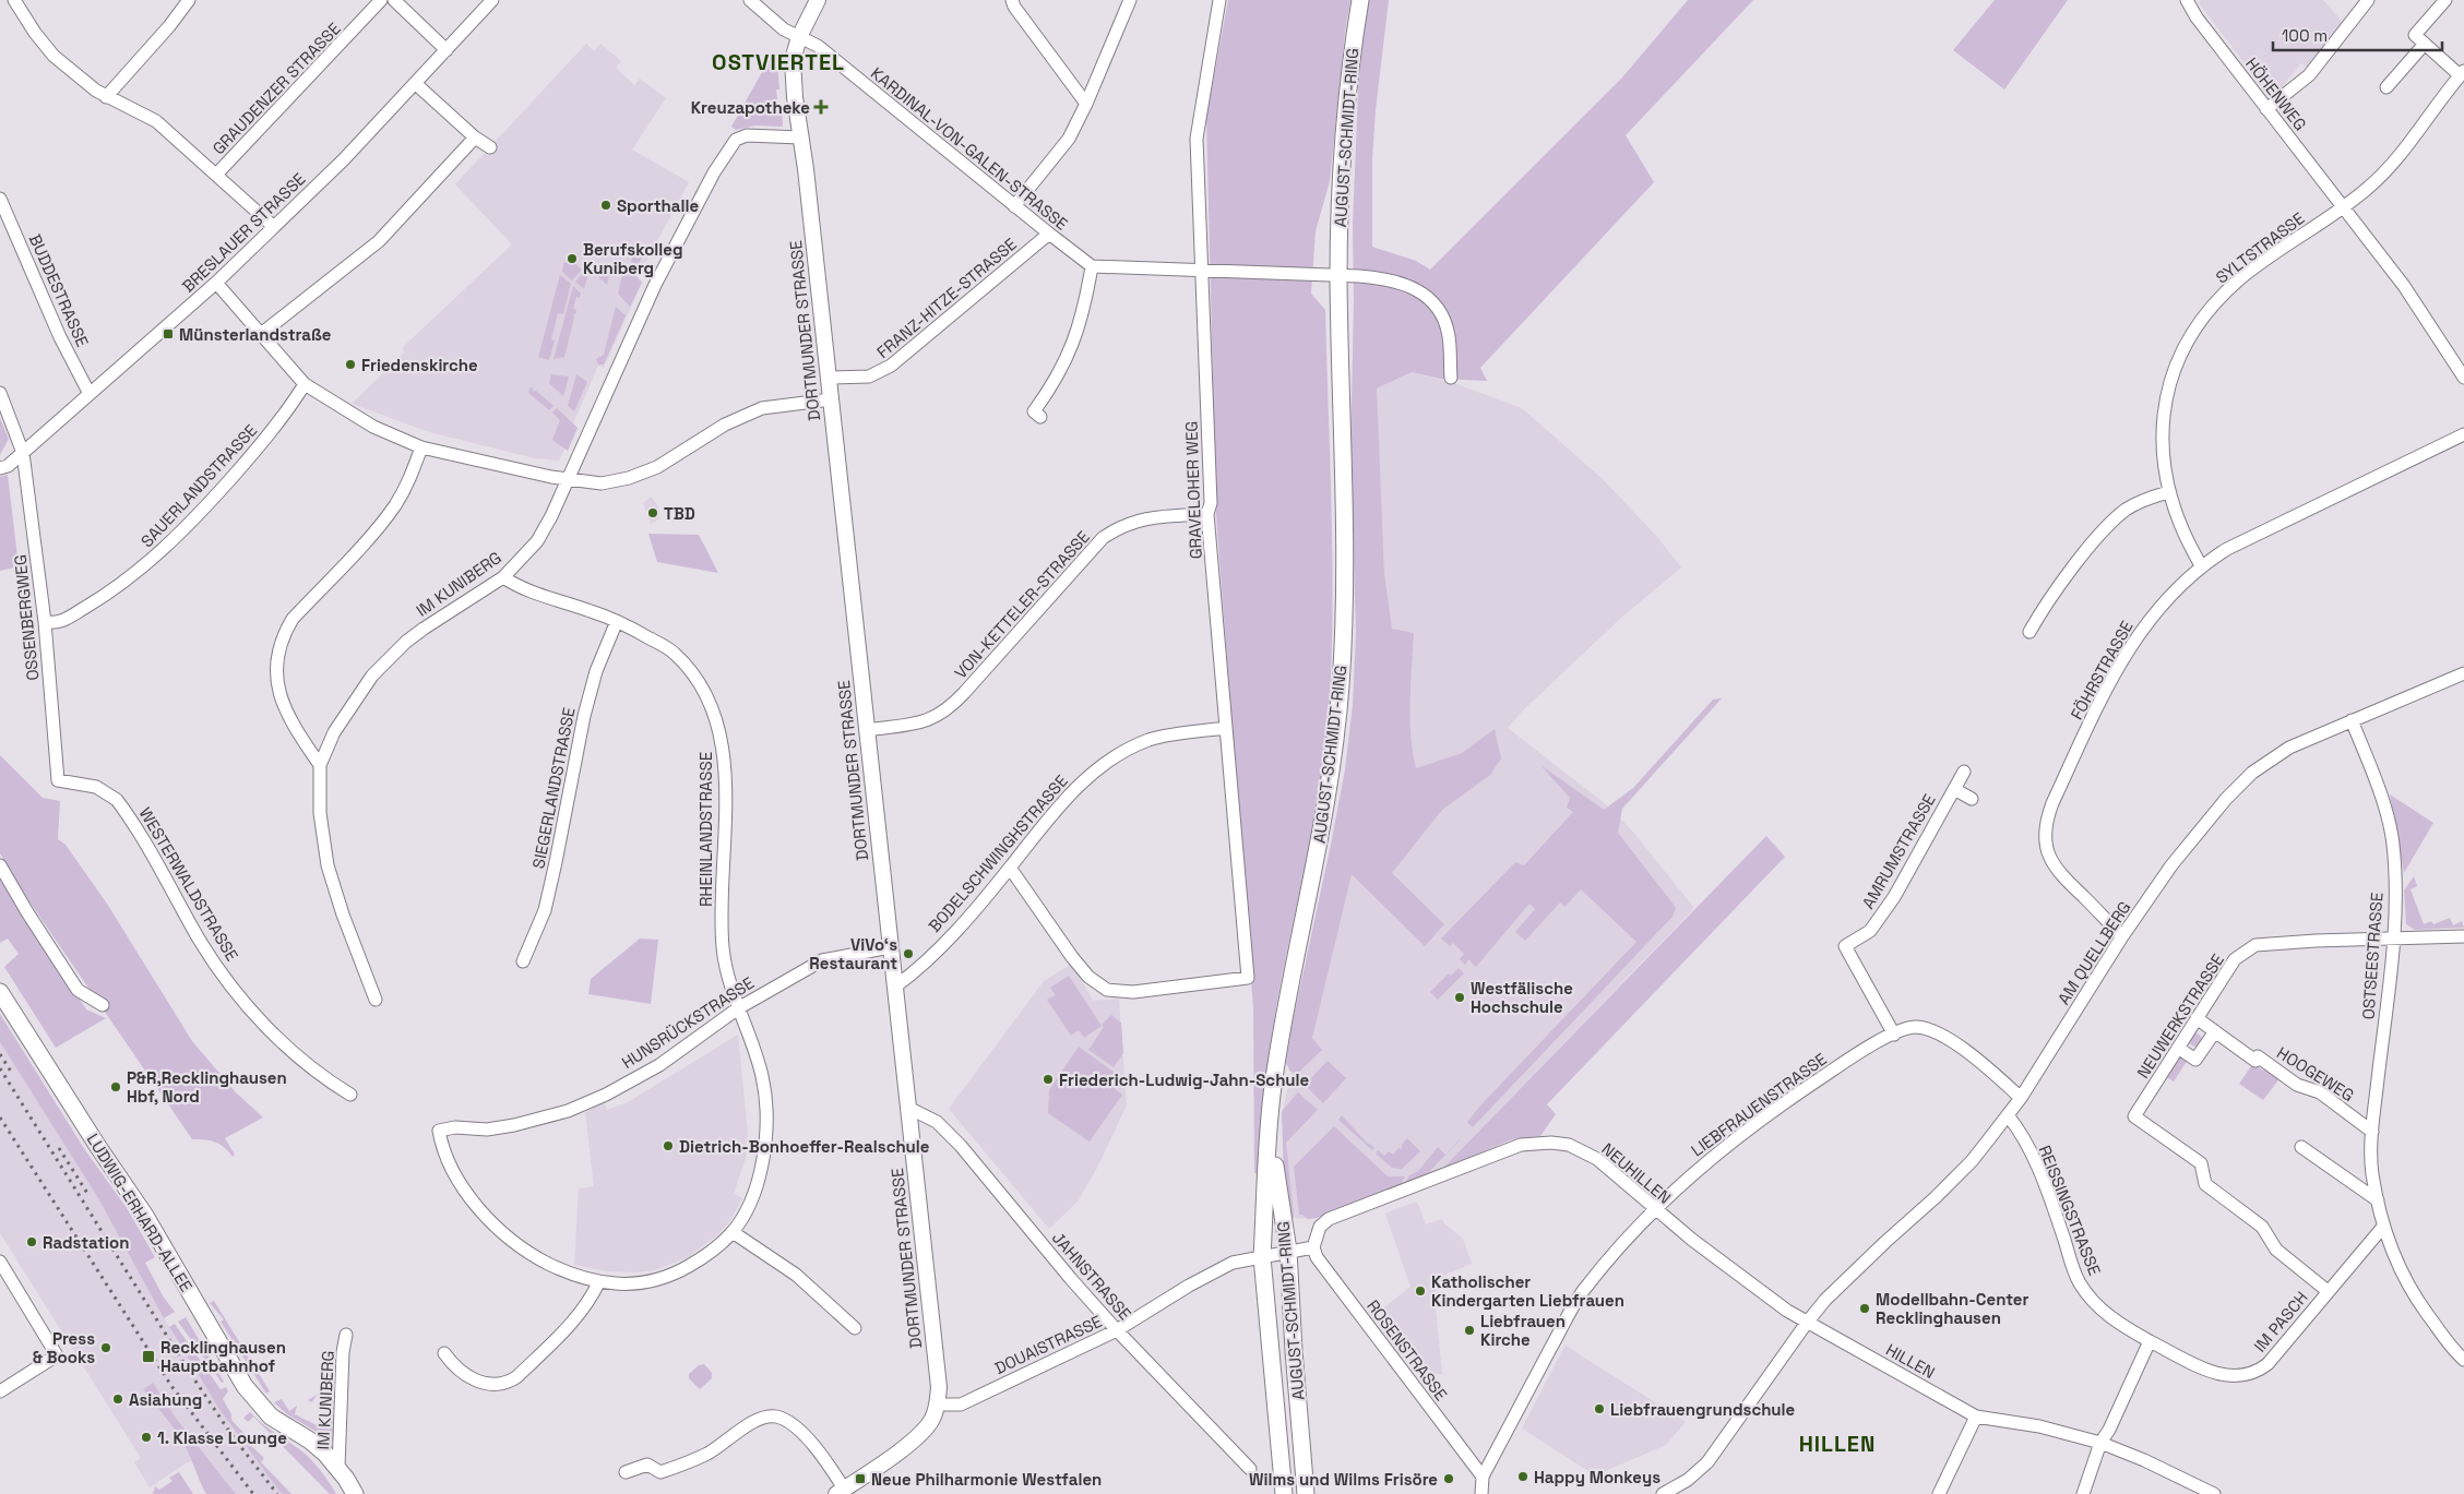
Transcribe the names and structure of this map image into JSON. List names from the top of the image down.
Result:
{
  "streets": {
    "main road": ["AUGUST-SCHMIDT-RING", "LUDWIG-ERHARD-ALLEE"],
    "street": [
      "GRAUDENZER STRASSE",
      "HÖHENWEG",
      "KARDINAL-VON-GALEN-STRASSE",
      "BRESLAUER STRASSE",
      "SYLTSTRASSE",
      "BUDDESTRASSE",
      "FRANZ-HITZE-STRASSE",
      "DORTMUNDER STRASSE",
      "SAUERLANDSTRASSE",
      "GRAVELOHER WEG",
      "IM KUNIBERG",
      "VON-KETTELER-STRASSE",
      "OSSENBERGWEG",
      "FÖHRSTRASSE",
      "SIEGERLANDSTRASSE",
      "RHEINLANDSTRASSE",
      "AMRUMSTRASSE",
      "BODELSCHWINGHSTRASSE",
      "WESTERWALDSTRASSE",
      "AM QUELLBERG",
      "OSTSEESTRASSE",
      "NEUWERKSTRASSE",
      "HUNSRÜCKSTRASSE",
      "HOOGEWEG",
      "LIEBFRAUENSTRASSE",
      "NEUHILLEN",
      "REISSINGSTRASSE",
      "JAHNSTRASSE",
      "IM PASCH",
      "DOUAISTRASSE",
      "ROSENSTRASSE",
      "HILLEN"
    ]
  },
  "crossings": [
    ["HÖHENWEG", "SYLTSTRASSE"],
    ["AUGUST-SCHMIDT-RING", "DOUAISTRASSE"],
    ["KARDINAL-VON-GALEN-STRASSE", "FRANZ-HITZE-STRASSE"],
    ["KARDINAL-VON-GALEN-STRASSE", "DORTMUNDER STRASSE"],
    ["BRESLAUER STRASSE", "BUDDESTRASSE"],
    ["BRESLAUER STRASSE", "OSSENBERGWEG"],
    ["SYLTSTRASSE", "FÖHRSTRASSE"],
    ["FRANZ-HITZE-STRASSE", "DORTMUNDER STRASSE"],
    ["DORTMUNDER STRASSE", "IM KUNIBERG"],
    ["DORTMUNDER STRASSE", "VON-KETTELER-STRASSE"],
    ["DORTMUNDER STRASSE", "BODELSCHWINGHSTRASSE"],
    ["DORTMUNDER STRASSE", "HUNSRÜCKSTRASSE"],
    ["DORTMUNDER STRASSE", "JAHNSTRASSE"],
    ["DORTMUNDER STRASSE", "DOUAISTRASSE"],
    ["SAUERLANDSTRASSE", "OSSENBERGWEG"],
    ["GRAVELOHER WEG", "VON-KETTELER-STRASSE"],
    ["GRAVELOHER WEG", "BODELSCHWINGHSTRASSE"],
    ["IM KUNIBERG", "RHEINLANDSTRASSE"],
    ["IM KUNIBERG", "LUDWIG-ERHARD-ALLEE"],
    ["OSSENBERGWEG", "WESTERWALDSTRASSE"],
    ["FÖHRSTRASSE", "AM QUELLBERG"],
    ["SIEGERLANDSTRASSE", "RHEINLANDSTRASSE"],
    ["RHEINLANDSTRASSE", "HUNSRÜCKSTRASSE"],
    ["AMRUMSTRASSE", "LIEBFRAUENSTRASSE"],
    ["AM QUELLBERG", "OSTSEESTRASSE"],
    ["AM QUELLBERG", "LIEBFRAUENSTRASSE"],
    ["AM QUELLBERG", "NEUHILLEN"],
    ["AM QUELLBERG", "REISSINGSTRASSE"],
    ["AM QUELLBERG", "HILLEN"],
    ["OSTSEESTRASSE", "NEUWERKSTRASSE"],
    ["OSTSEESTRASSE", "HOOGEWEG"],
    ["OSTSEESTRASSE", "IM PASCH"],
    ["NEUWERKSTRASSE", "HOOGEWEG"],
    ["NEUWERKSTRASSE", "IM PASCH"],
    ["LIEBFRAUENSTRASSE", "NEUHILLEN"],
    ["LIEBFRAUENSTRASSE", "ROSENSTRASSE"],
    ["NEUHILLEN", "ROSENSTRASSE"],
    ["NEUHILLEN", "HILLEN"],
    ["REISSINGSTRASSE", "IM PASCH"],
    ["JAHNSTRASSE", "DOUAISTRASSE"]
  ],
  "districts": ["OSTVIERTEL", "HILLEN"],
  "places": {
    "health": ["Kreuzapotheke"],
    "other": [
      "Sporthalle",
      "Berufskolleg Kuniberg",
      "Friedenskirche",
      "TBD",
      "ViVo‘s Restaurant",
      "Westfälische Hochschule",
      "Friederich-Ludwig-Jahn-Schule",
      "P&R,Recklinghausen Hbf, Nord",
      "Dietrich-Bonhoeffer-Realschule",
      "Radstation",
      "Katholischer Kindergarten Liebfrauen",
      "Modellbahn-Center Recklinghausen",
      "Liebfrauen Kirche",
      "Press & Books",
      "Asiahung",
      "Liebfrauengrundschule",
      "1. Klasse Lounge",
      "Happy Monkeys",
      "Wilms und Wilms Frisöre"
    ],
    "transit": ["Münsterlandstraße", "Recklinghausen Hauptbahnhof", "Neue Philharmonie Westfalen"]
  },
  "scale_bar": "100 m"
}
